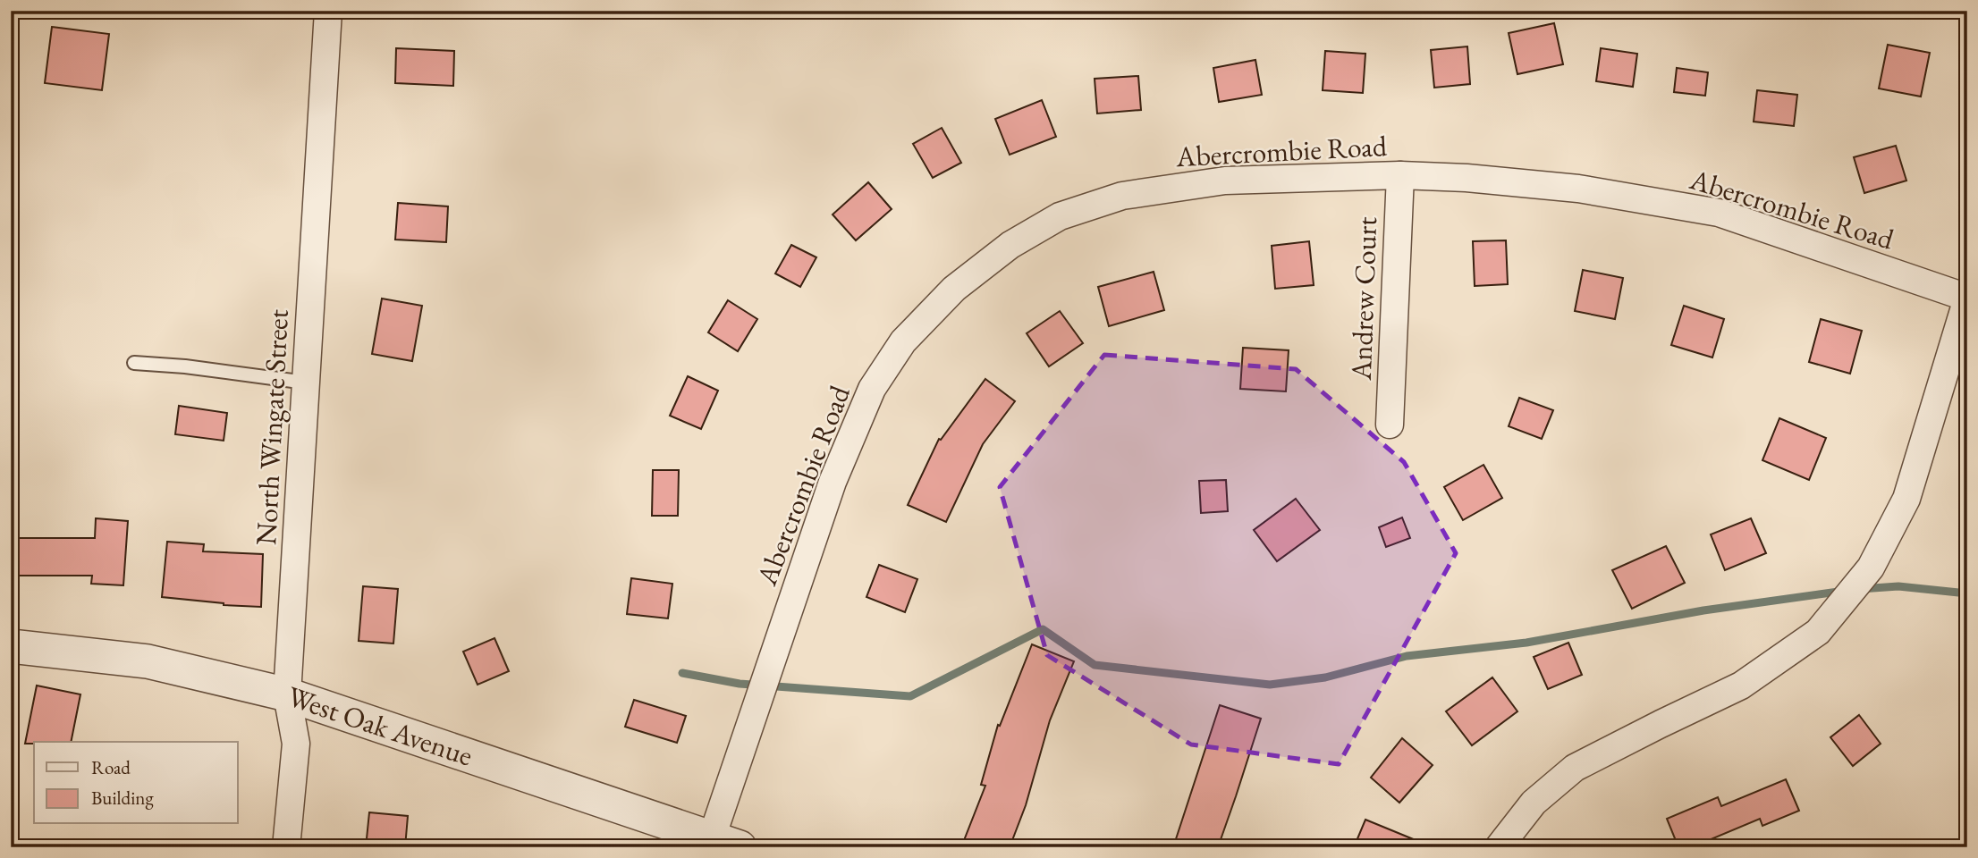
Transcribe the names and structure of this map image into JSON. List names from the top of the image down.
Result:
{
  "streets": {
    "street": [
      "Abercrombie Road",
      "Andrew Court",
      "North Wingate Street",
      "West Oak Avenue"
    ]
  },
  "crossings": [
    ["Abercrombie Road", "Andrew Court"],
    ["Abercrombie Road", "West Oak Avenue"],
    ["North Wingate Street", "West Oak Avenue"]
  ],
  "legend": ["Road", "Building"]
}
